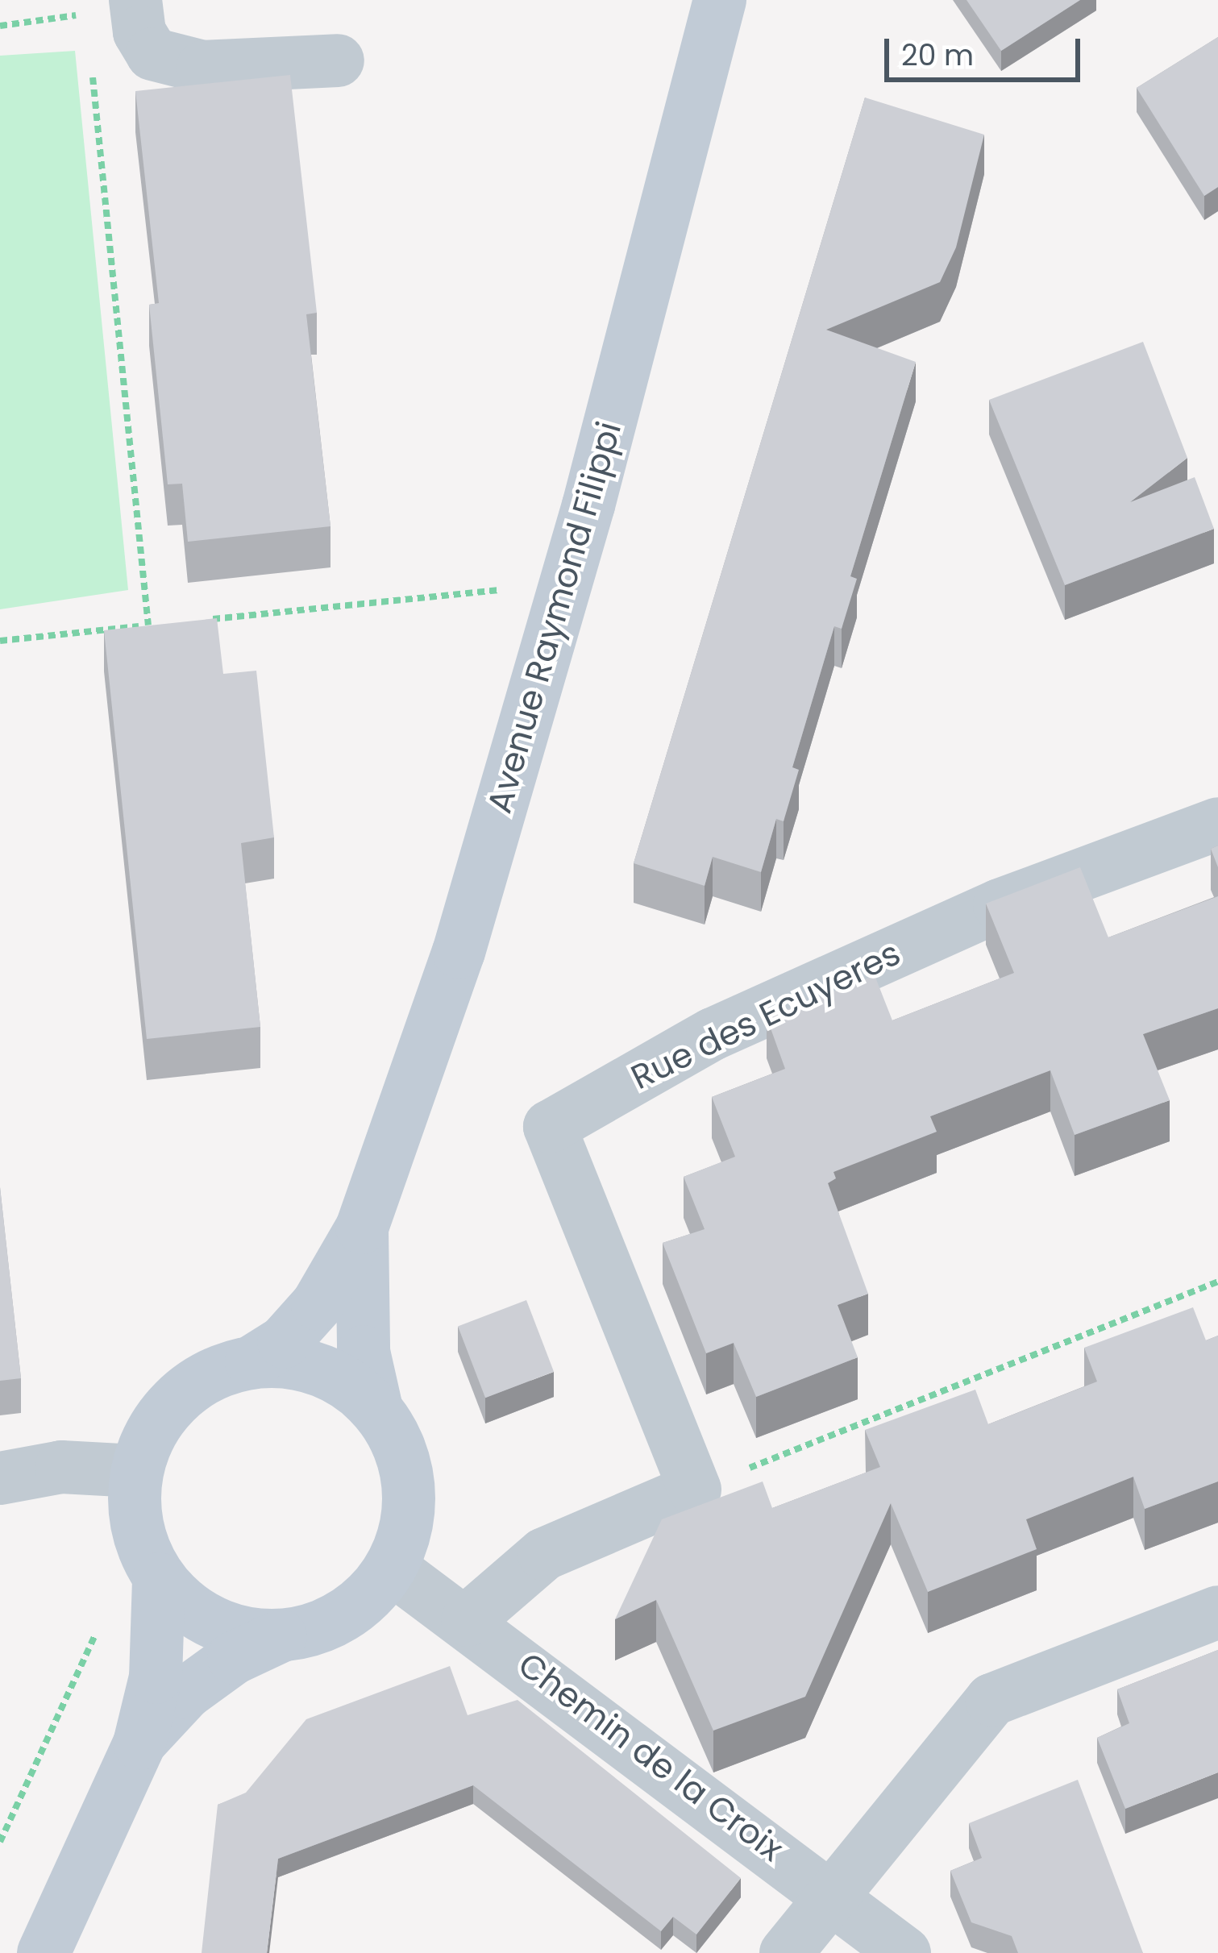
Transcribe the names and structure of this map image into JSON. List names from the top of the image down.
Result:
{
  "streets": {
    "main road": ["Avenue Raymond Filippi"],
    "street": ["Rue des Ecuyeres", "Chemin de la Croix"]
  },
  "crossings": [
    ["Avenue Raymond Filippi", "Chemin de la Croix"]
  ],
  "scale_bar": "20 m"
}
